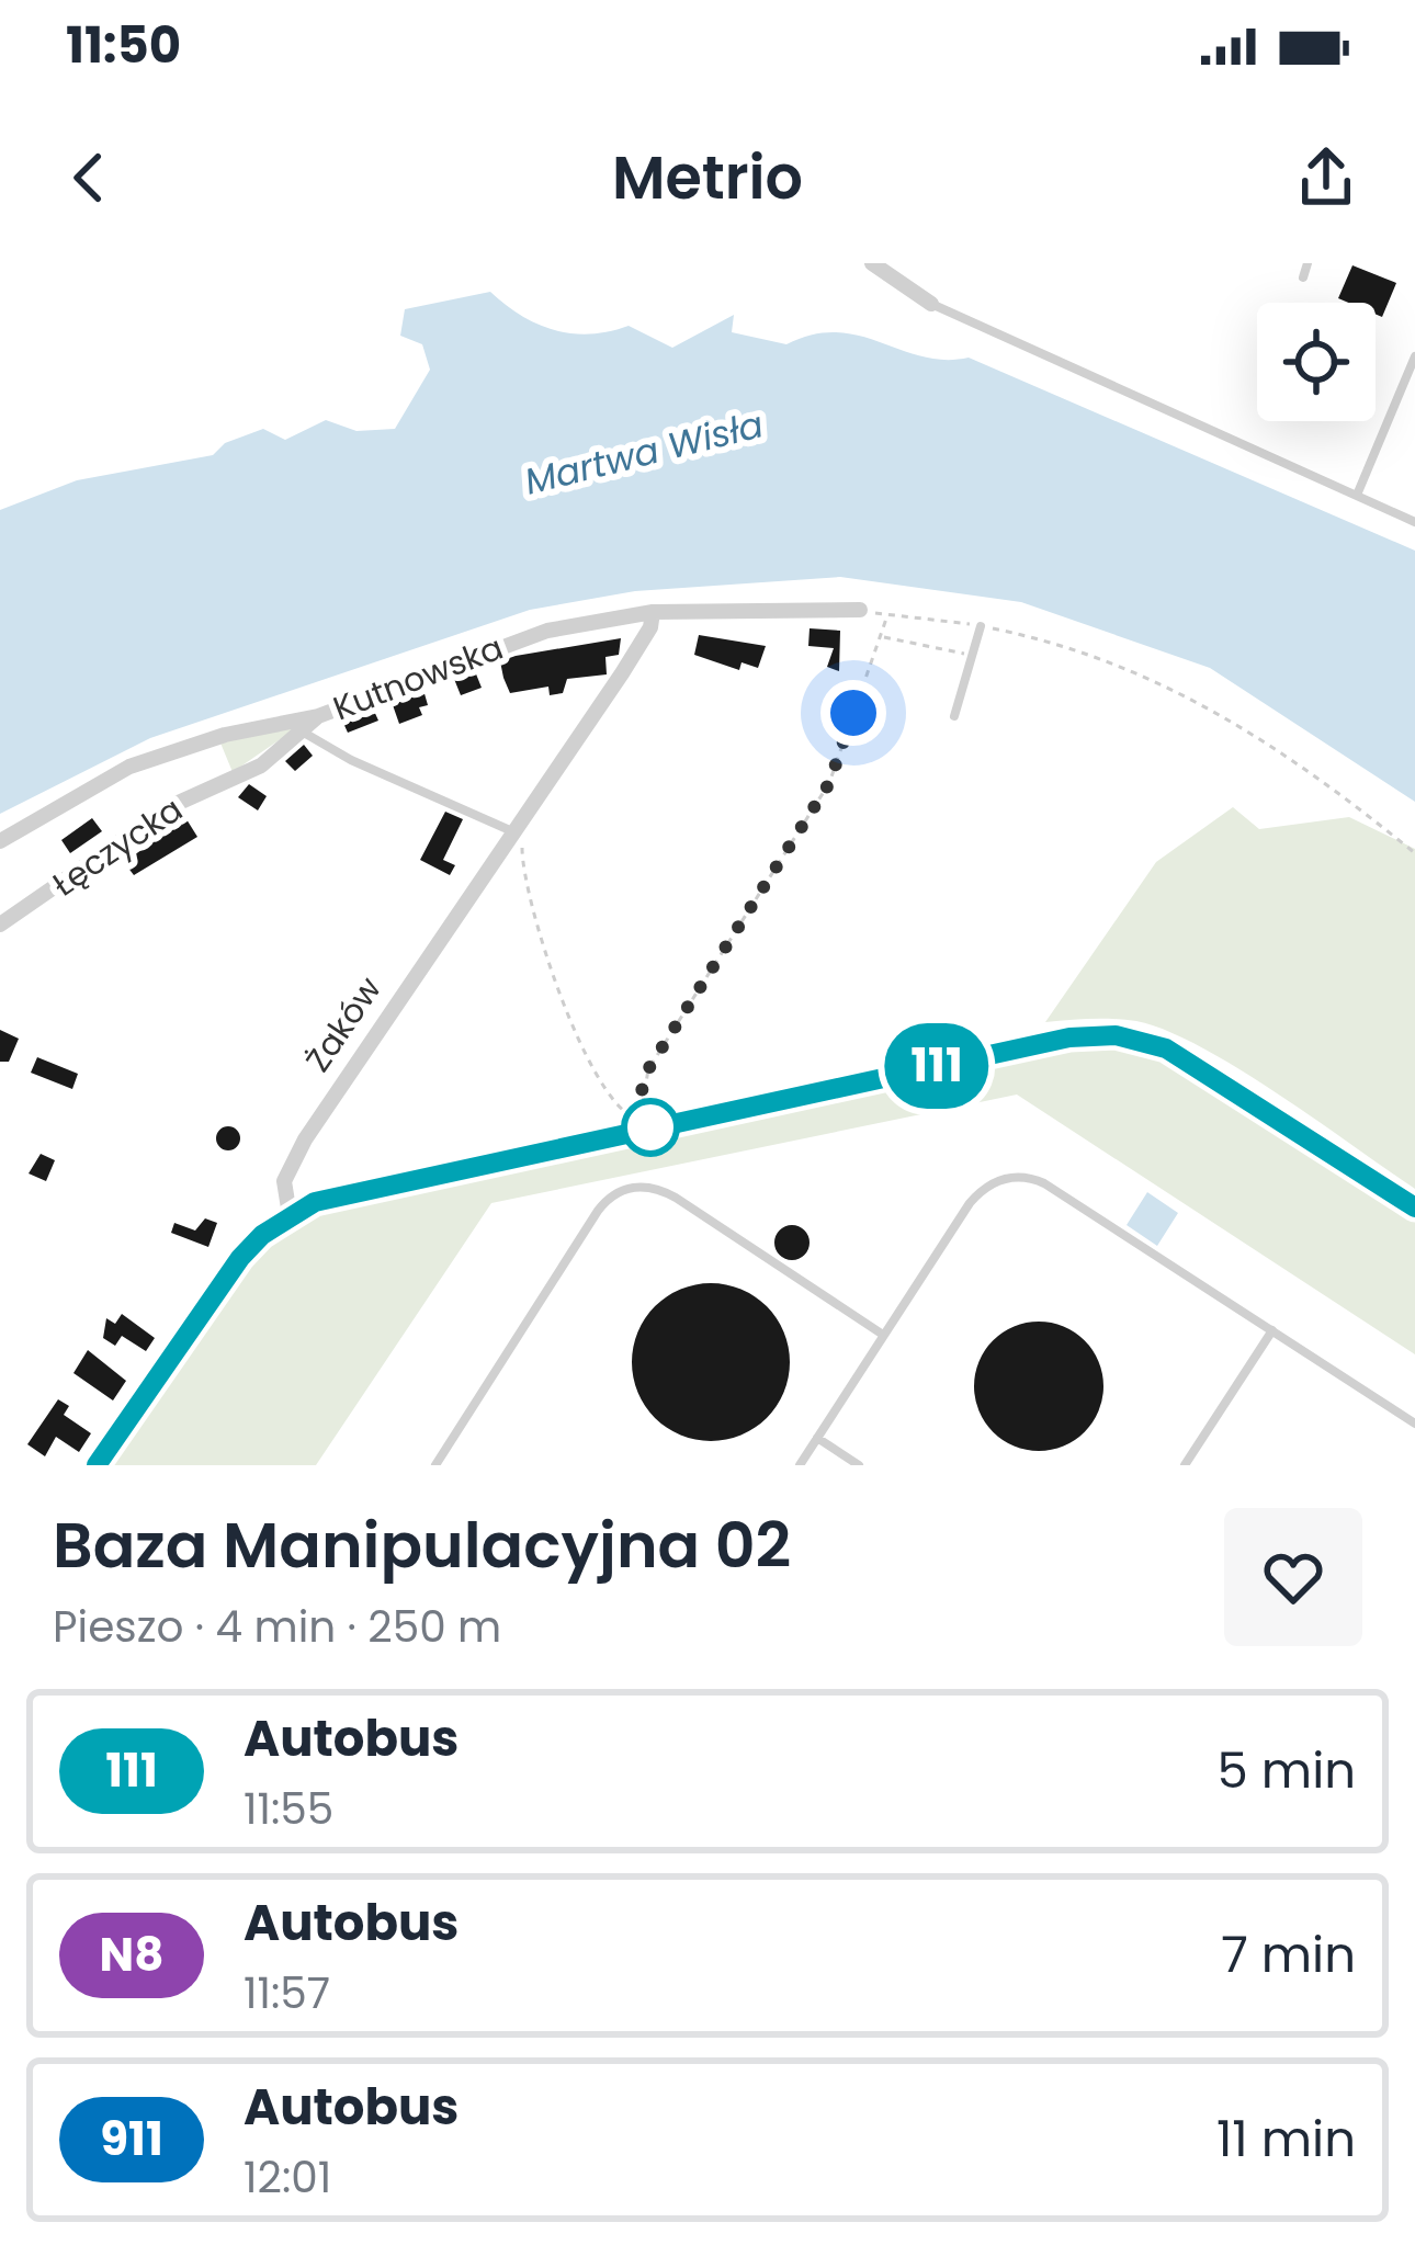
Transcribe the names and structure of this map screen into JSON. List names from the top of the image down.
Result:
{
  "streets": {
    "street": ["Kutnowska", "Łęczycka", "Żaków"]
  },
  "crossings": [
    ["Kutnowska", "Łęczycka"],
    ["Kutnowska", "Żaków"]
  ],
  "water": ["Martwa Wisła"],
  "lines": ["bus line 111"],
  "page": {
    "status": "11:50",
    "header": "Metrio",
    "on_map": "111",
    "heading": ["Baza Manipulacyjna 02", "Pieszo · 4 min · 250 m"],
    "list": [
      {
        "mark": "111",
        "name": "Autobus",
        "note": "11:55",
        "value": "5 min"
      },
      {
        "mark": "N8",
        "name": "Autobus",
        "note": "11:57",
        "value": "7 min"
      },
      {
        "mark": "911",
        "name": "Autobus",
        "note": "12:01",
        "value": "11 min"
      }
    ]
  }
}
